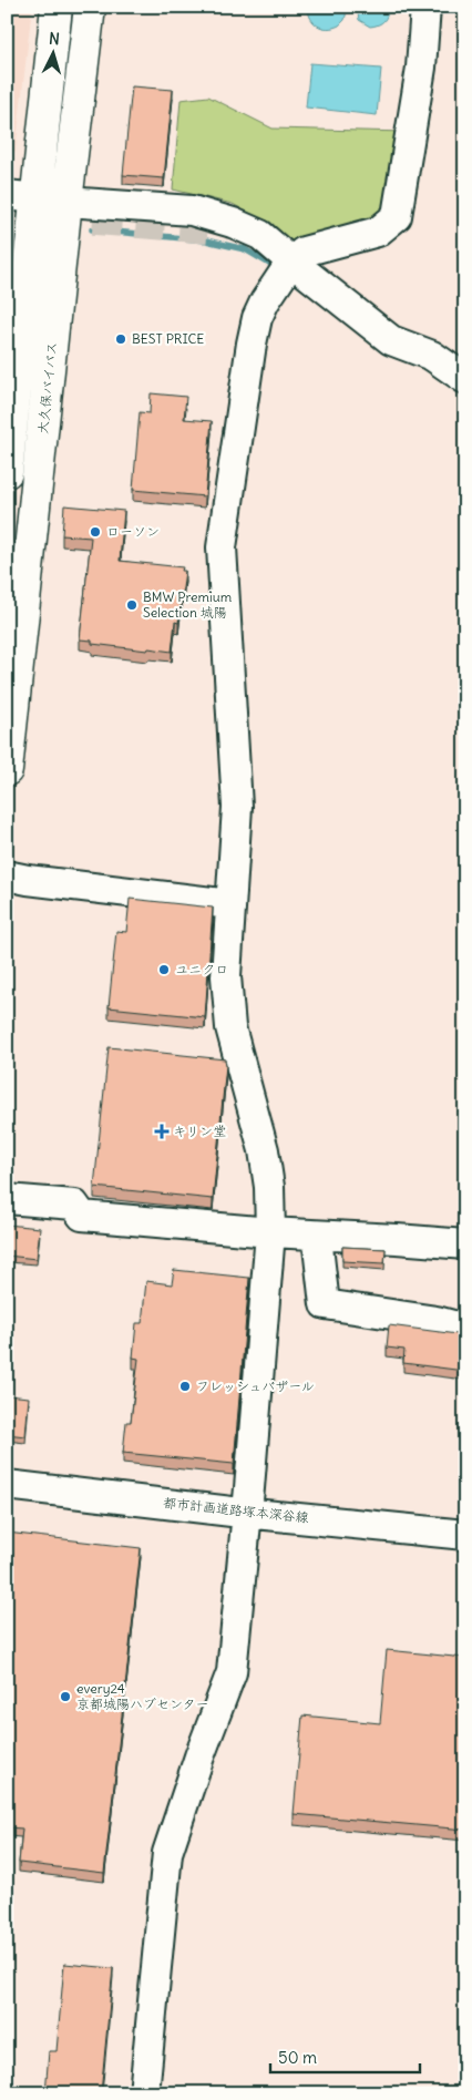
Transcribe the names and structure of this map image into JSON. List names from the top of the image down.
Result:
{
  "streets": {
    "highway": ["大久保バイパス"],
    "street": ["都市計画道路塚本深谷線"]
  },
  "places": {
    "other": [
      "BEST PRICE",
      "ローソン",
      "BMW Premium Selection 城陽",
      "ユニクロ",
      "フレッシュバザール",
      "every24 京都城陽ハブセンター"
    ],
    "health": ["キリン堂"]
  },
  "scale_bar": "50 m",
  "north": "top"
}
